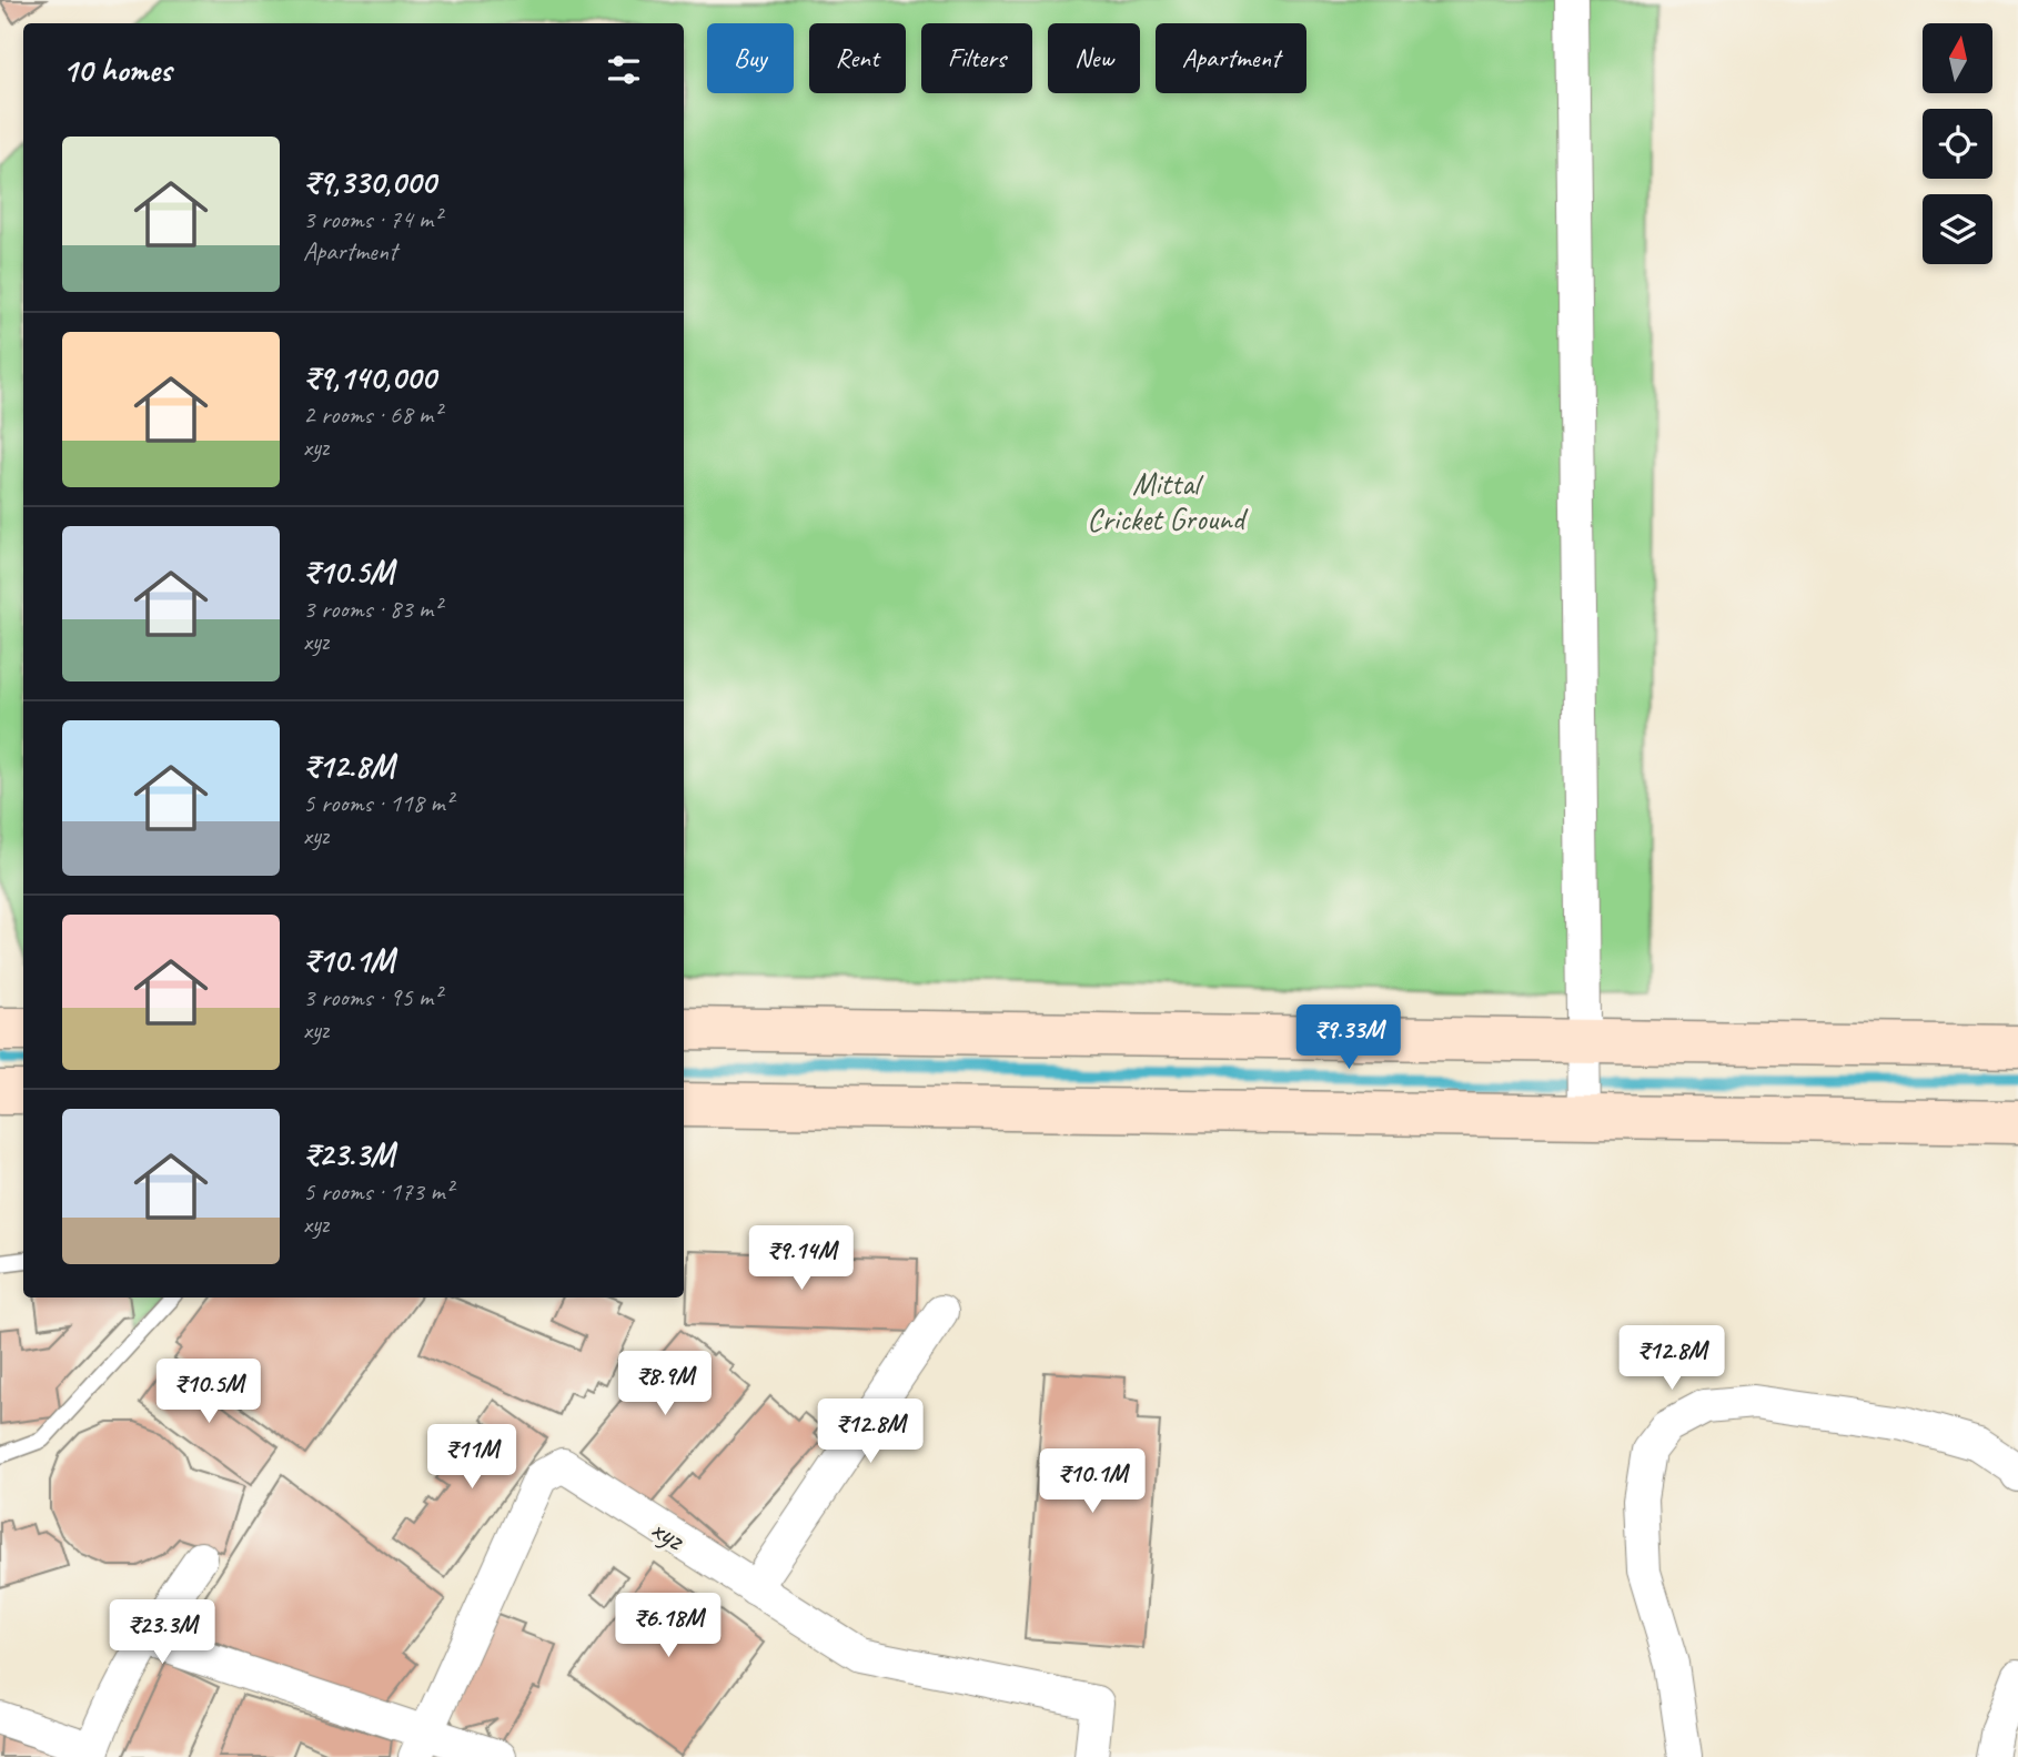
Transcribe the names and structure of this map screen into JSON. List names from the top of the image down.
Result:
{
  "streets": {
    "street": ["xyz"]
  },
  "parks": ["Mittal Cricket Ground"],
  "north": "top",
  "page": {
    "chip": [
      "Buy",
      "Rent",
      "Filters",
      "New",
      "Apartment"
    ],
    "heading": "10 homes",
    "list": [
      {
        "name": "₹9,330,000",
        "note": "3 rooms · 74 m² · Apartment"
      },
      {
        "name": "₹9,140,000",
        "note": "2 rooms · 68 m² · xyz"
      },
      {
        "name": "₹10.5M",
        "note": "3 rooms · 83 m² · xyz"
      },
      {
        "name": "₹12.8M",
        "note": "5 rooms · 118 m² · xyz"
      },
      {
        "name": "₹10.1M",
        "note": "3 rooms · 95 m² · xyz"
      },
      {
        "name": "₹23.3M",
        "note": "5 rooms · 173 m² · xyz"
      }
    ],
    "price": [
      "₹9.33M",
      "₹9.14M",
      "₹12.8M",
      "₹8.9M",
      "₹10.5M",
      "₹12.8M",
      "₹11M",
      "₹10.1M",
      "₹6.18M",
      "₹23.3M"
    ]
  }
}
